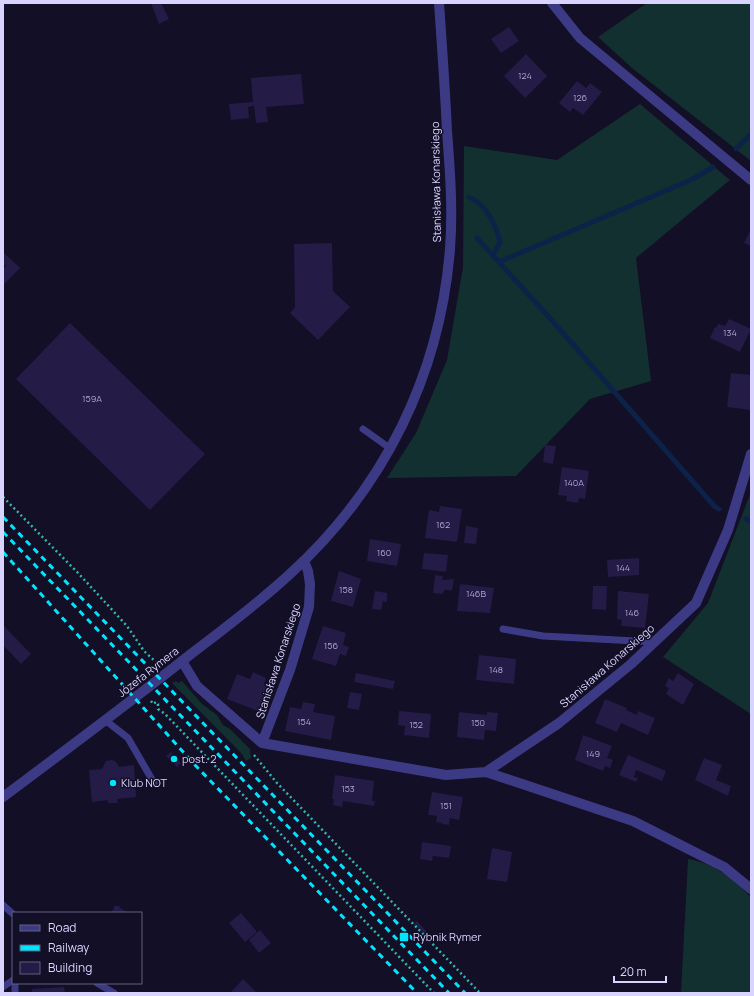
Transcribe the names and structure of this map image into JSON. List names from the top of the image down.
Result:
{
  "streets": {
    "street": ["Stanisława Konarskiego", "Józefa Rymera"]
  },
  "crossings": [
    ["Stanisława Konarskiego", "Józefa Rymera"]
  ],
  "places": {
    "other": ["post. 2", "Klub NOT"],
    "transit": ["Rybnik Rymer"]
  },
  "house_numbers": [
    "124",
    "126",
    "134",
    "159A",
    "140A",
    "162",
    "160",
    "144",
    "158",
    "146B",
    "146",
    "156",
    "148",
    "154",
    "150",
    "152",
    "149",
    "153",
    "151"
  ],
  "legend": ["Road", "Railway", "Building"],
  "scale_bar": "20 m"
}
